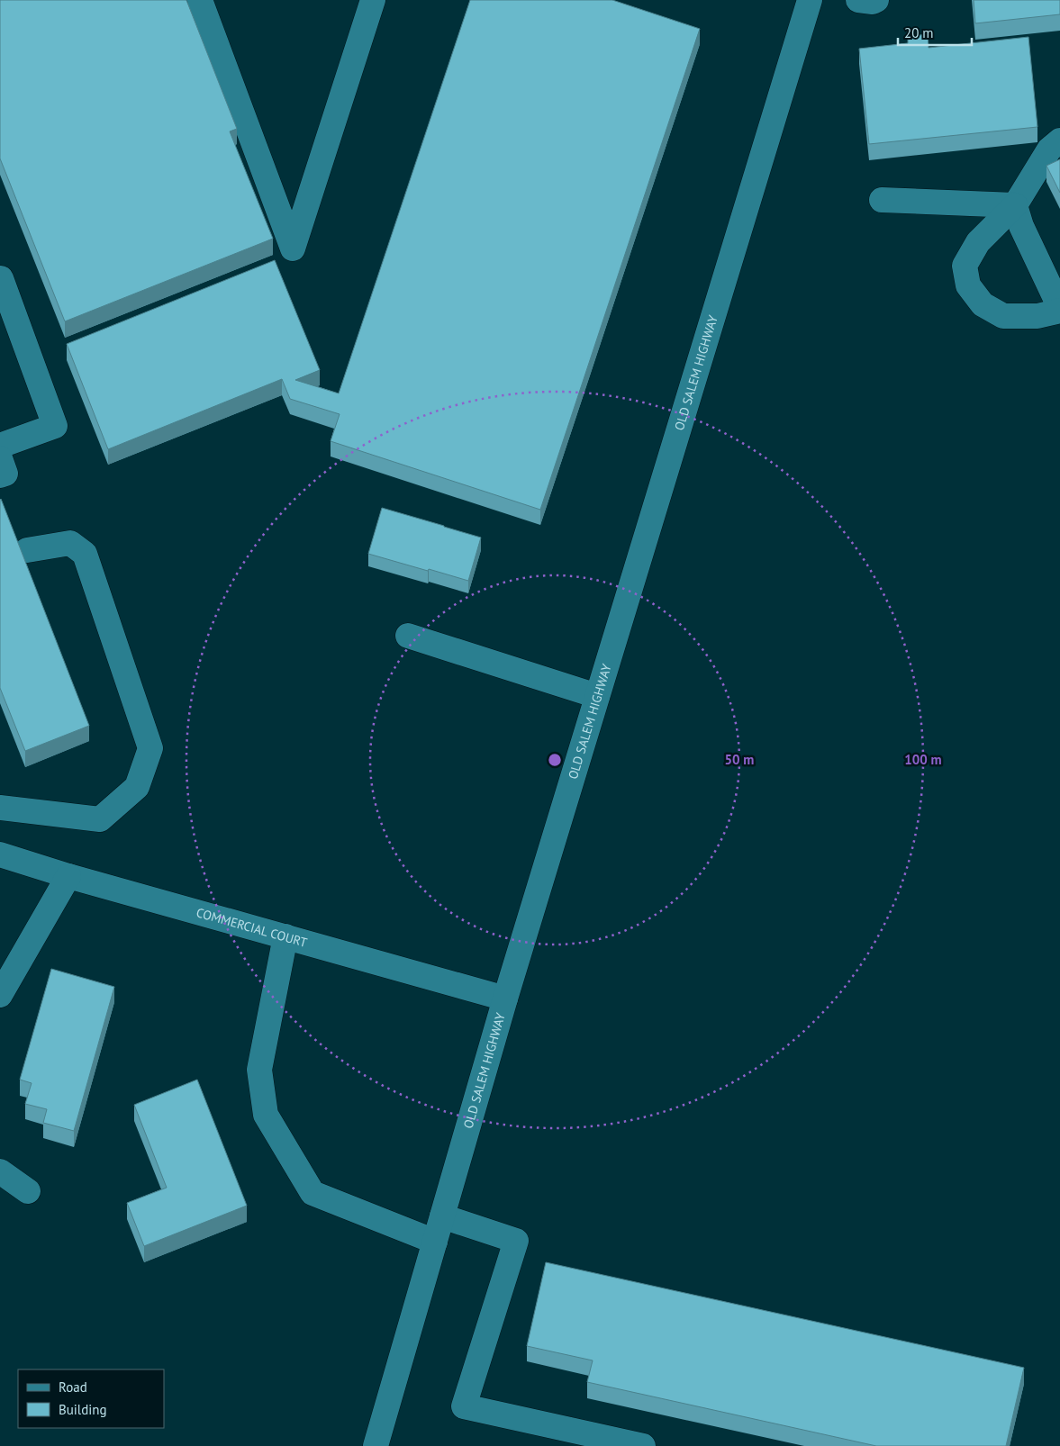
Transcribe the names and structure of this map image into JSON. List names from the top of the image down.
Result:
{
  "streets": {
    "street": ["OLD SALEM HIGHWAY", "COMMERCIAL COURT"]
  },
  "crossings": [
    ["OLD SALEM HIGHWAY", "COMMERCIAL COURT"]
  ],
  "legend": ["Road", "Building"],
  "scale_bar": "20 m",
  "rings": ["50 m", "100 m"]
}
